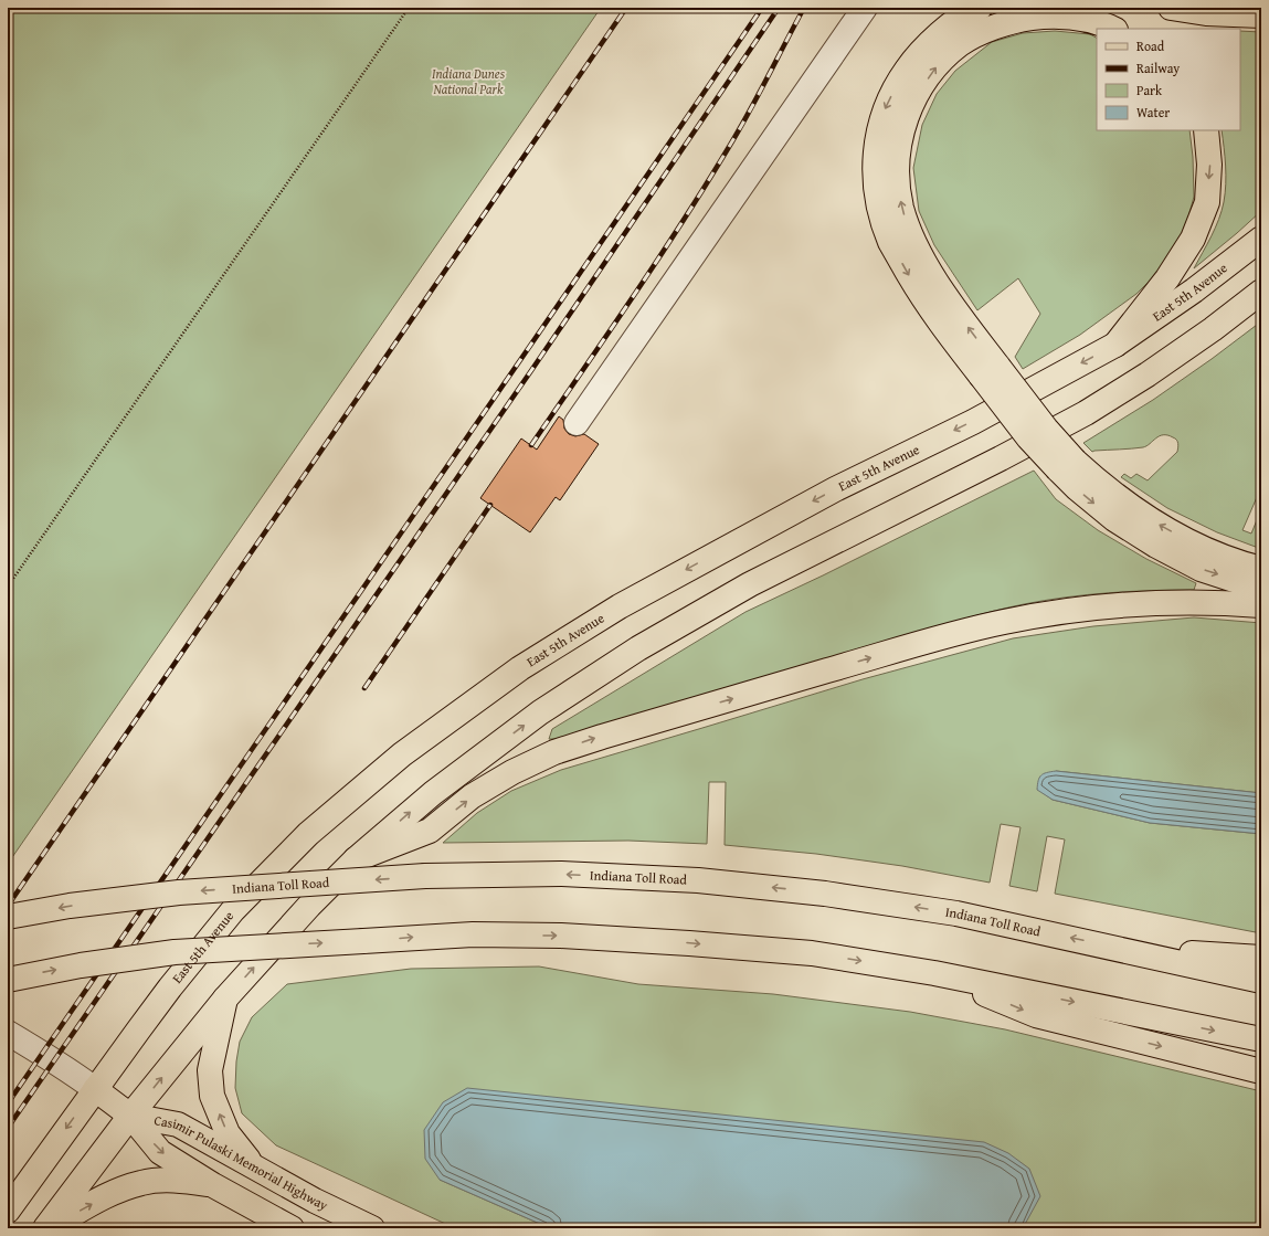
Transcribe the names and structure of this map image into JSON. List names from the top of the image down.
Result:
{
  "streets": {
    "main road": ["East 5th Avenue", "Indiana Toll Road", "Casimir Pulaski Memorial Highway"]
  },
  "crossings": [
    ["East 5th Avenue", "Casimir Pulaski Memorial Highway"]
  ],
  "parks": ["Indiana Dunes National Park"],
  "legend": [
    "Road",
    "Railway",
    "Park",
    "Water"
  ]
}
